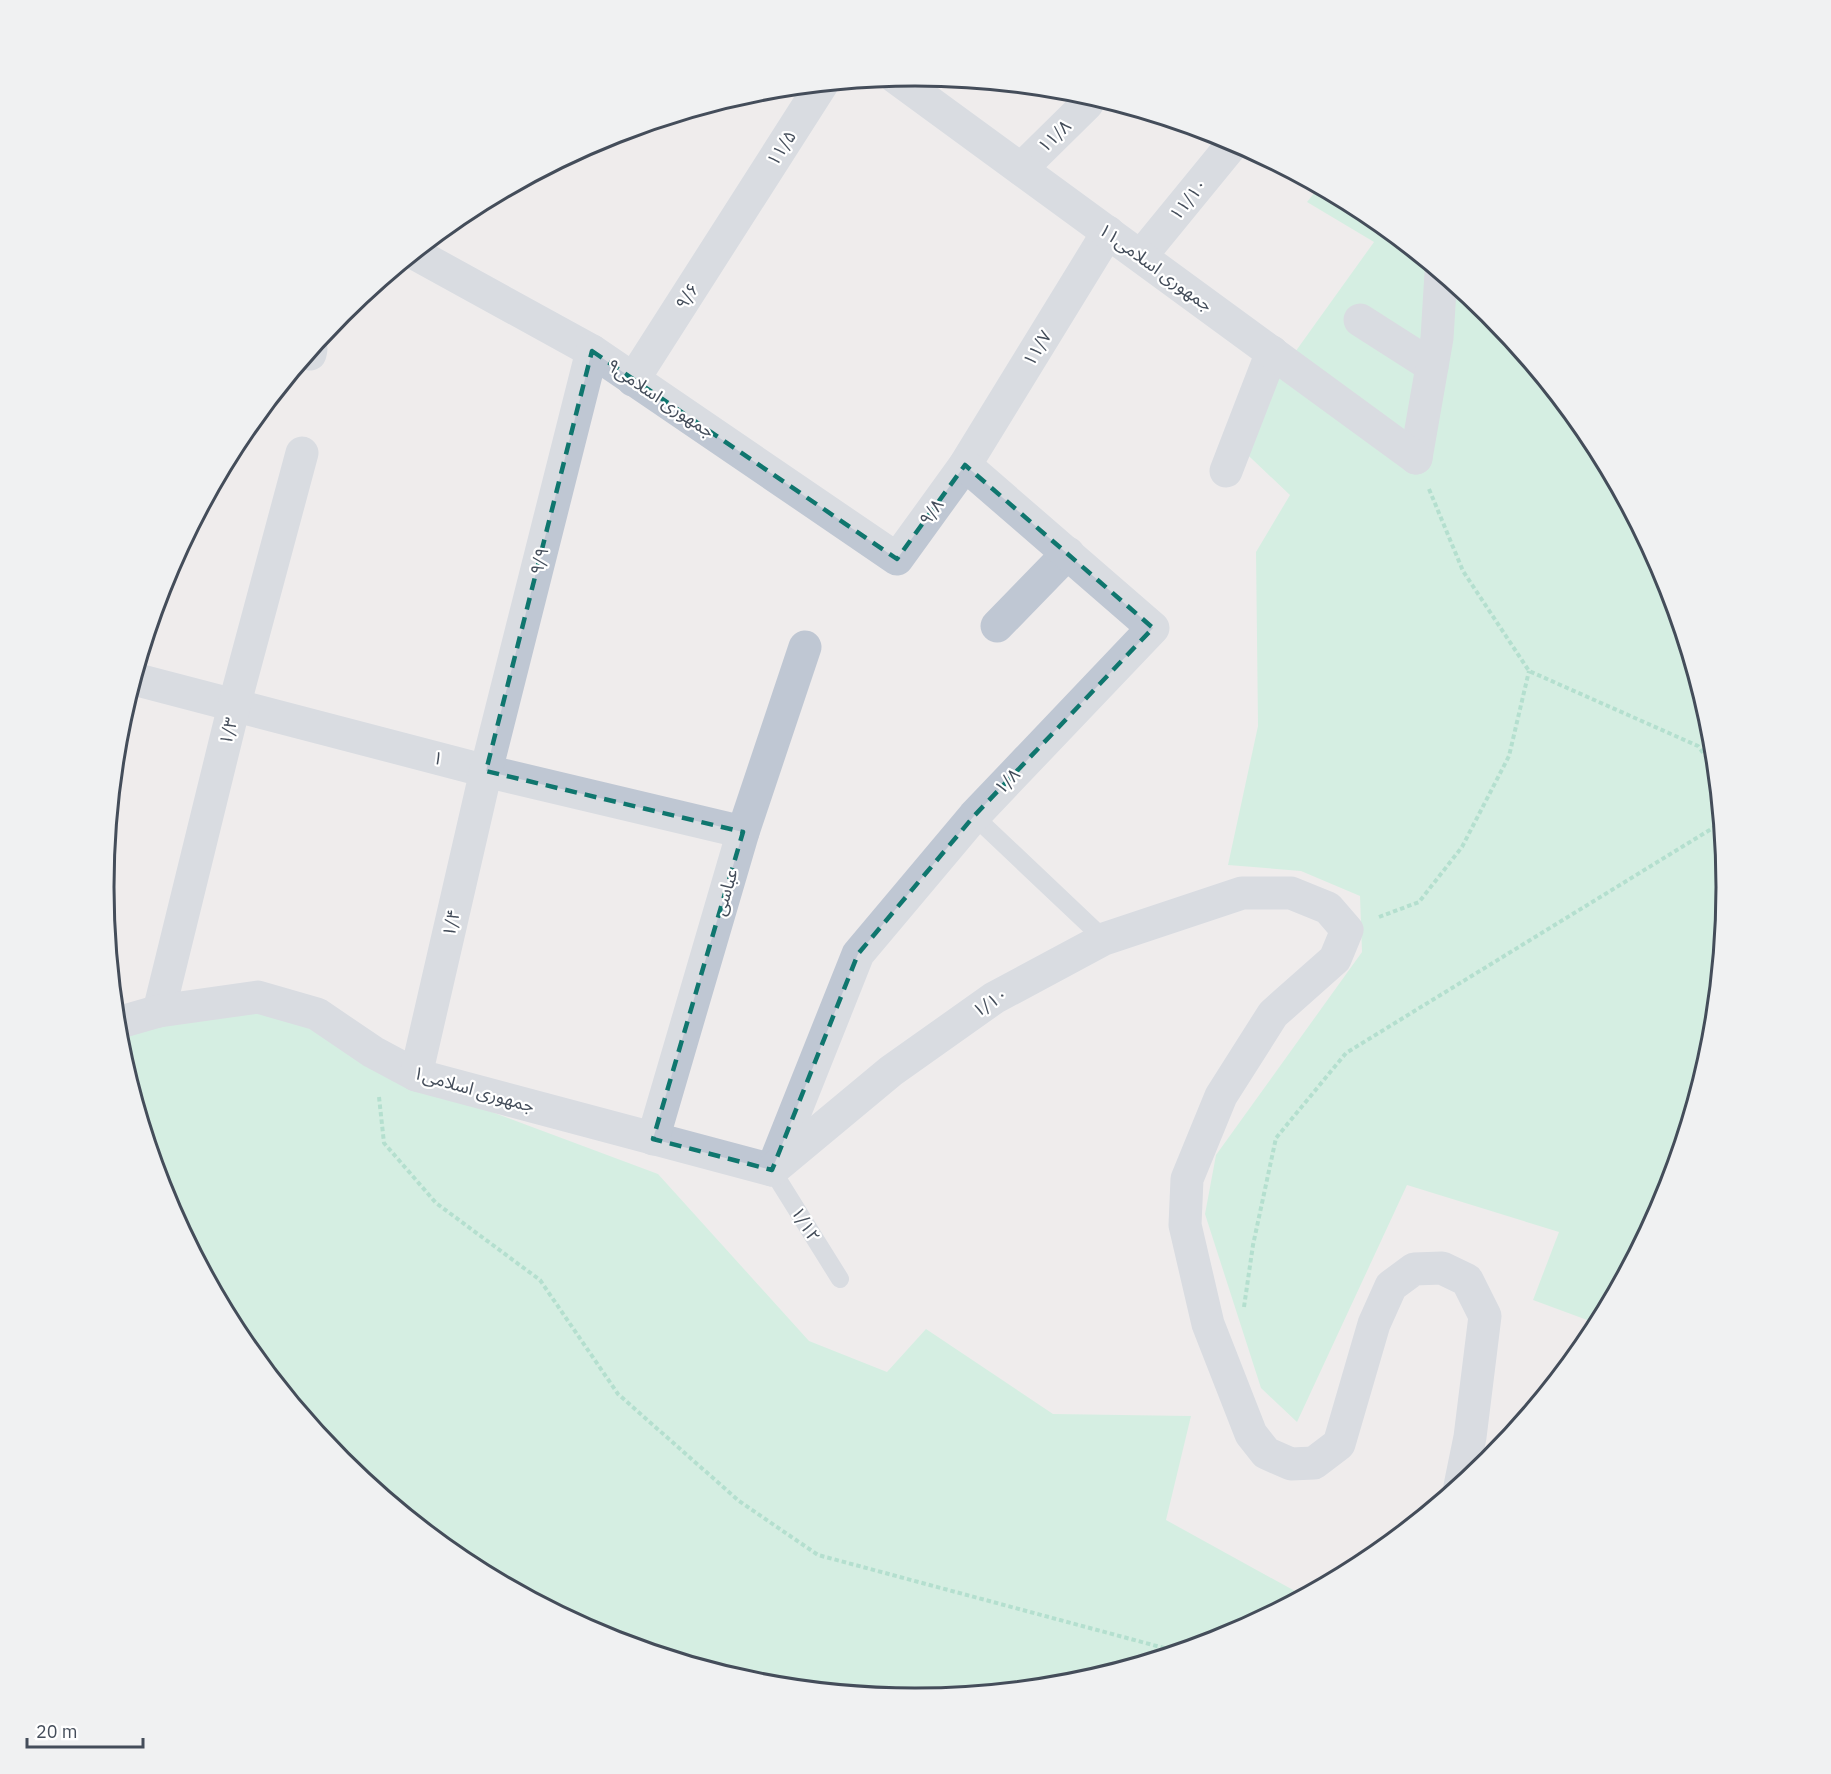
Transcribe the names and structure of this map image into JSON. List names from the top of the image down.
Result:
{
  "streets": {
    "street": [
      "۱۱/۸",
      "۱۱/۵",
      "۱۱/۱۰",
      "جمهوری اسلامی۱۱",
      "۹/۶",
      "۱۱/۷",
      "جمهوری اسلامی۹",
      "۹/۸",
      "۹/۹",
      "۱/۳",
      "۱",
      "۱/۸",
      "عباسی",
      "۱/۴",
      "۱/۱۰",
      "جمهوری اسلامی۱"
    ],
    "lane": ["۱/۱۲"]
  },
  "crossings": [
    ["۱۱/۸", "جمهوری اسلامی۱۱"],
    ["۱۱/۵", "۹/۶"],
    ["۱۱/۱۰", "جمهوری اسلامی۱۱"],
    ["جمهوری اسلامی۱۱", "۱۱/۷"],
    ["۹/۶", "جمهوری اسلامی۹"],
    ["۱۱/۷", "۹/۸"],
    ["۱۱/۷", "۱/۸"],
    ["جمهوری اسلامی۹", "۹/۸"],
    ["جمهوری اسلامی۹", "۹/۹"],
    ["۹/۸", "۱/۸"],
    ["۹/۹", "۱"],
    ["۹/۹", "۱/۴"],
    ["۱/۳", "۱"],
    ["۱/۳", "جمهوری اسلامی۱"],
    ["۱", "عباسی"],
    ["۱", "۱/۴"],
    ["۱/۸", "۱/۱۰"],
    ["۱/۸", "جمهوری اسلامی۱"],
    ["۱/۸", "۱/۱۲"],
    ["عباسی", "جمهوری اسلامی۱"],
    ["۱/۴", "جمهوری اسلامی۱"],
    ["۱/۱۰", "جمهوری اسلامی۱"],
    ["۱/۱۰", "۱/۱۲"],
    ["جمهوری اسلامی۱", "۱/۱۲"]
  ],
  "scale_bar": "20 m"
}
